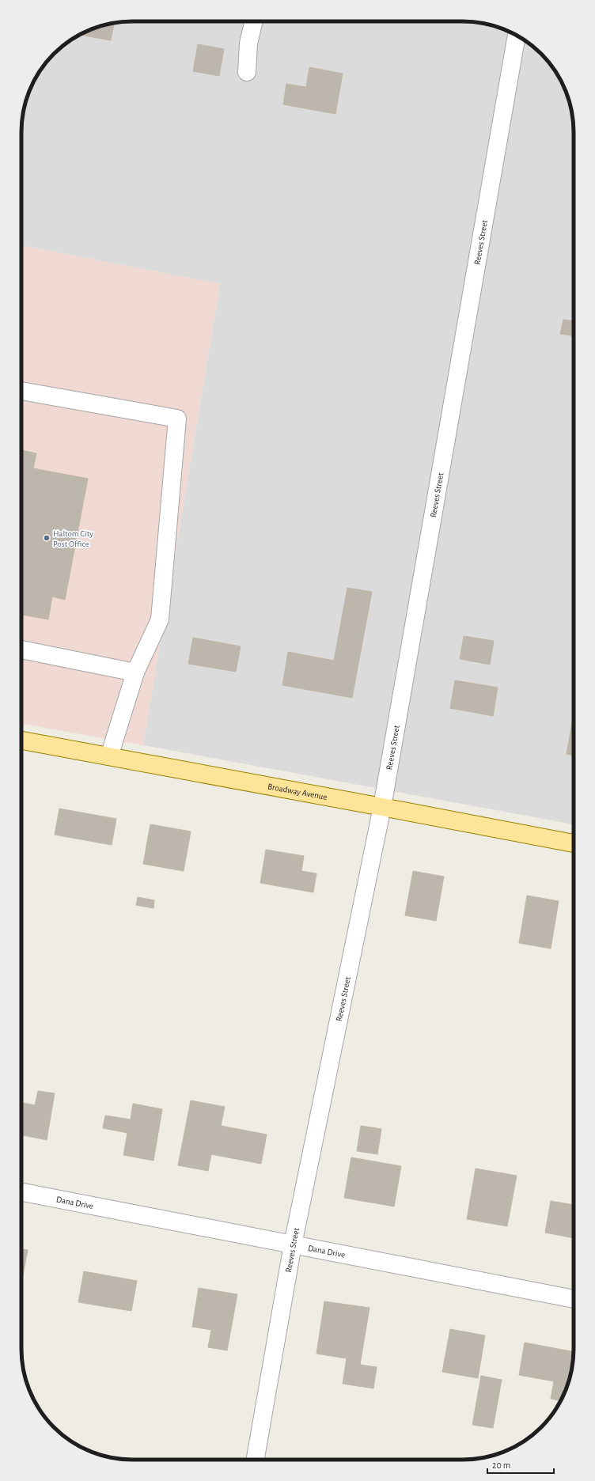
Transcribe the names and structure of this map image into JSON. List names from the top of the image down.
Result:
{
  "streets": {
    "main road": ["Broadway Avenue"],
    "street": ["Reeves Street", "Dana Drive"]
  },
  "crossings": [
    ["Reeves Street", "Broadway Avenue"],
    ["Reeves Street", "Dana Drive"]
  ],
  "places": ["Haltom City Post Office"],
  "scale_bar": "20 m"
}
